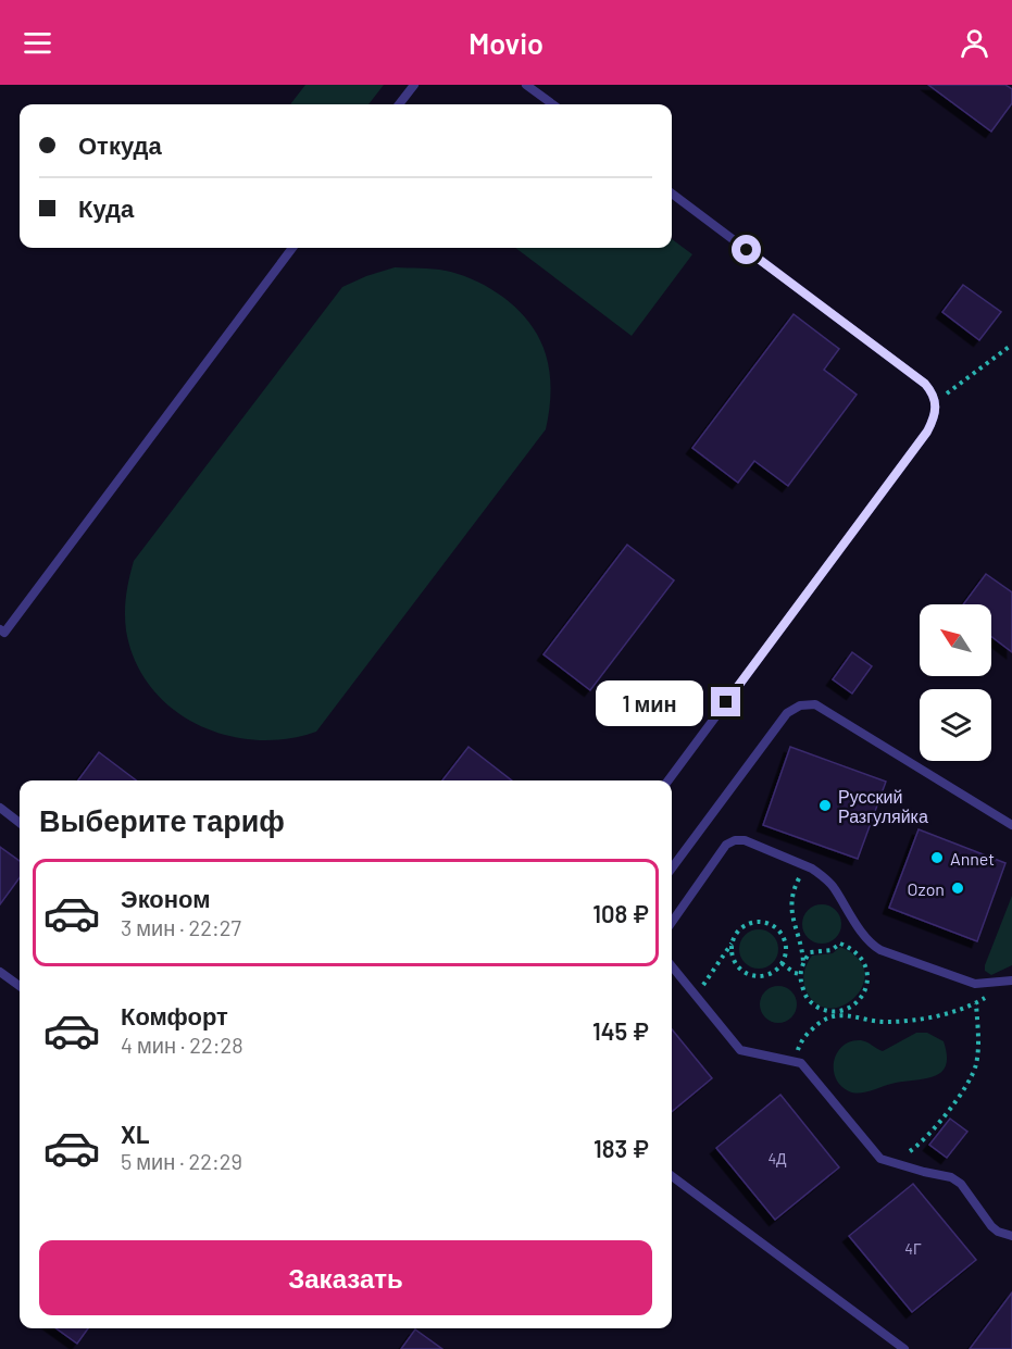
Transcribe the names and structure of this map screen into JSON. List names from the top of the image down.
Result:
{
  "places": ["Русский Разгуляйка", "Annet", "Ozon"],
  "house_numbers": ["4Д", "4Г"],
  "north": "top left",
  "page": {
    "header": "Movio",
    "banner": ["Откуда", "Куда"],
    "bubble": "1 мин",
    "heading": "Выберите тариф",
    "list": [
      {
        "name": "Эконом",
        "note": "3 мин · 22:27",
        "value": "108 ₽"
      },
      {
        "name": "Комфорт",
        "note": "4 мин · 22:28",
        "value": "145 ₽"
      },
      {
        "name": "XL",
        "note": "5 мин · 22:29",
        "value": "183 ₽"
      }
    ],
    "buttons": "Заказать"
  }
}
